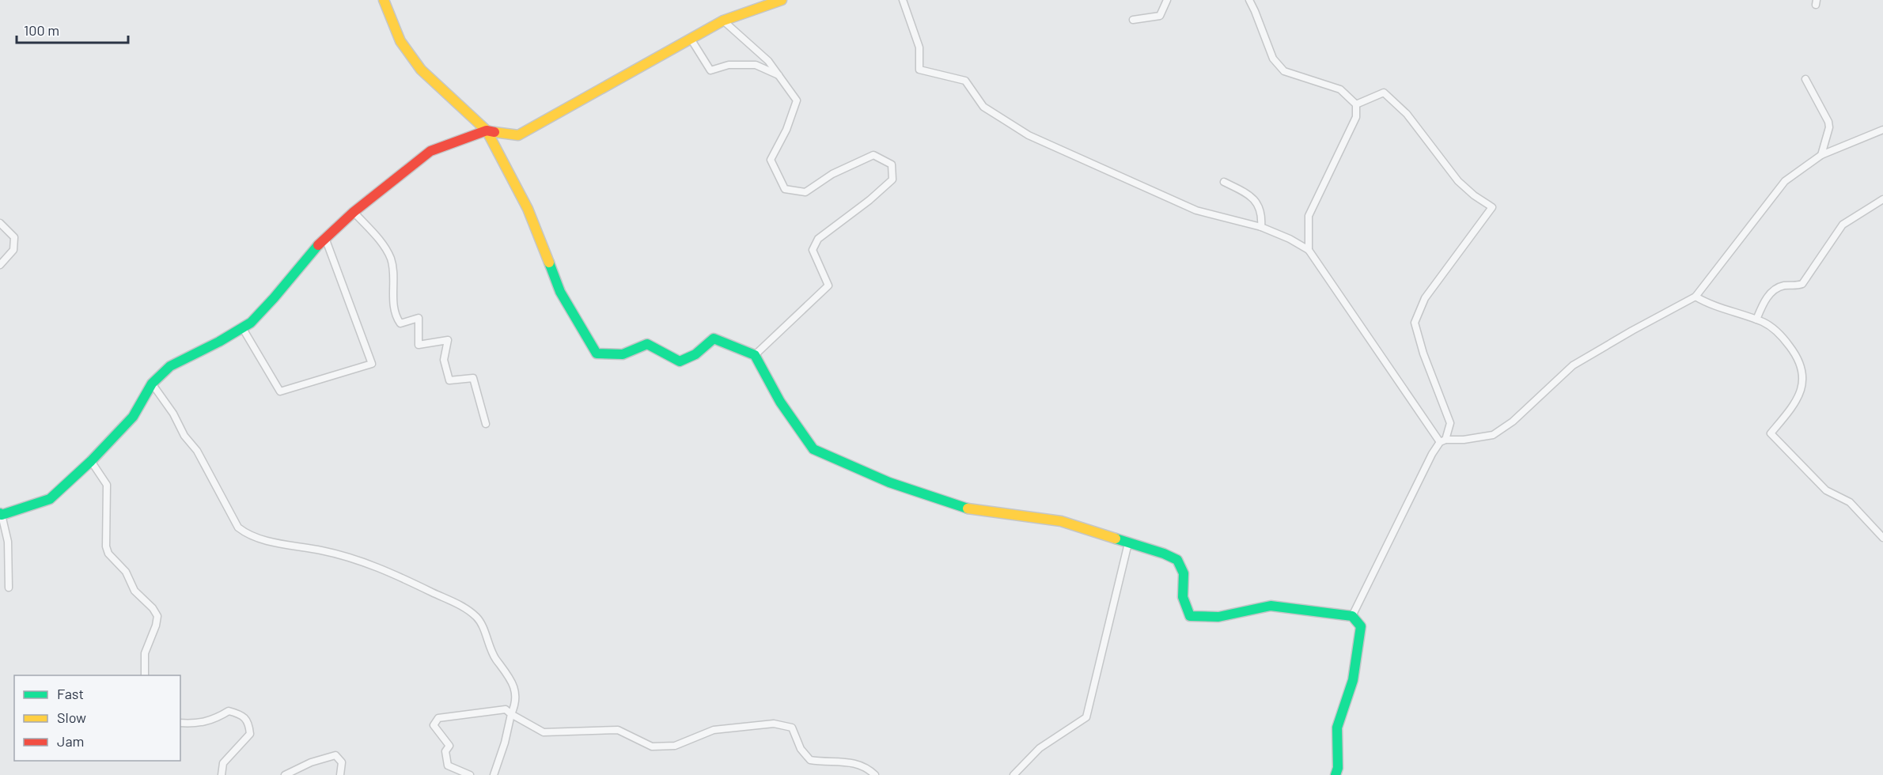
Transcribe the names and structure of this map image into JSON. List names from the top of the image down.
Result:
{
  "legend": ["Fast", "Slow", "Jam"],
  "scale_bar": "100 m"
}
